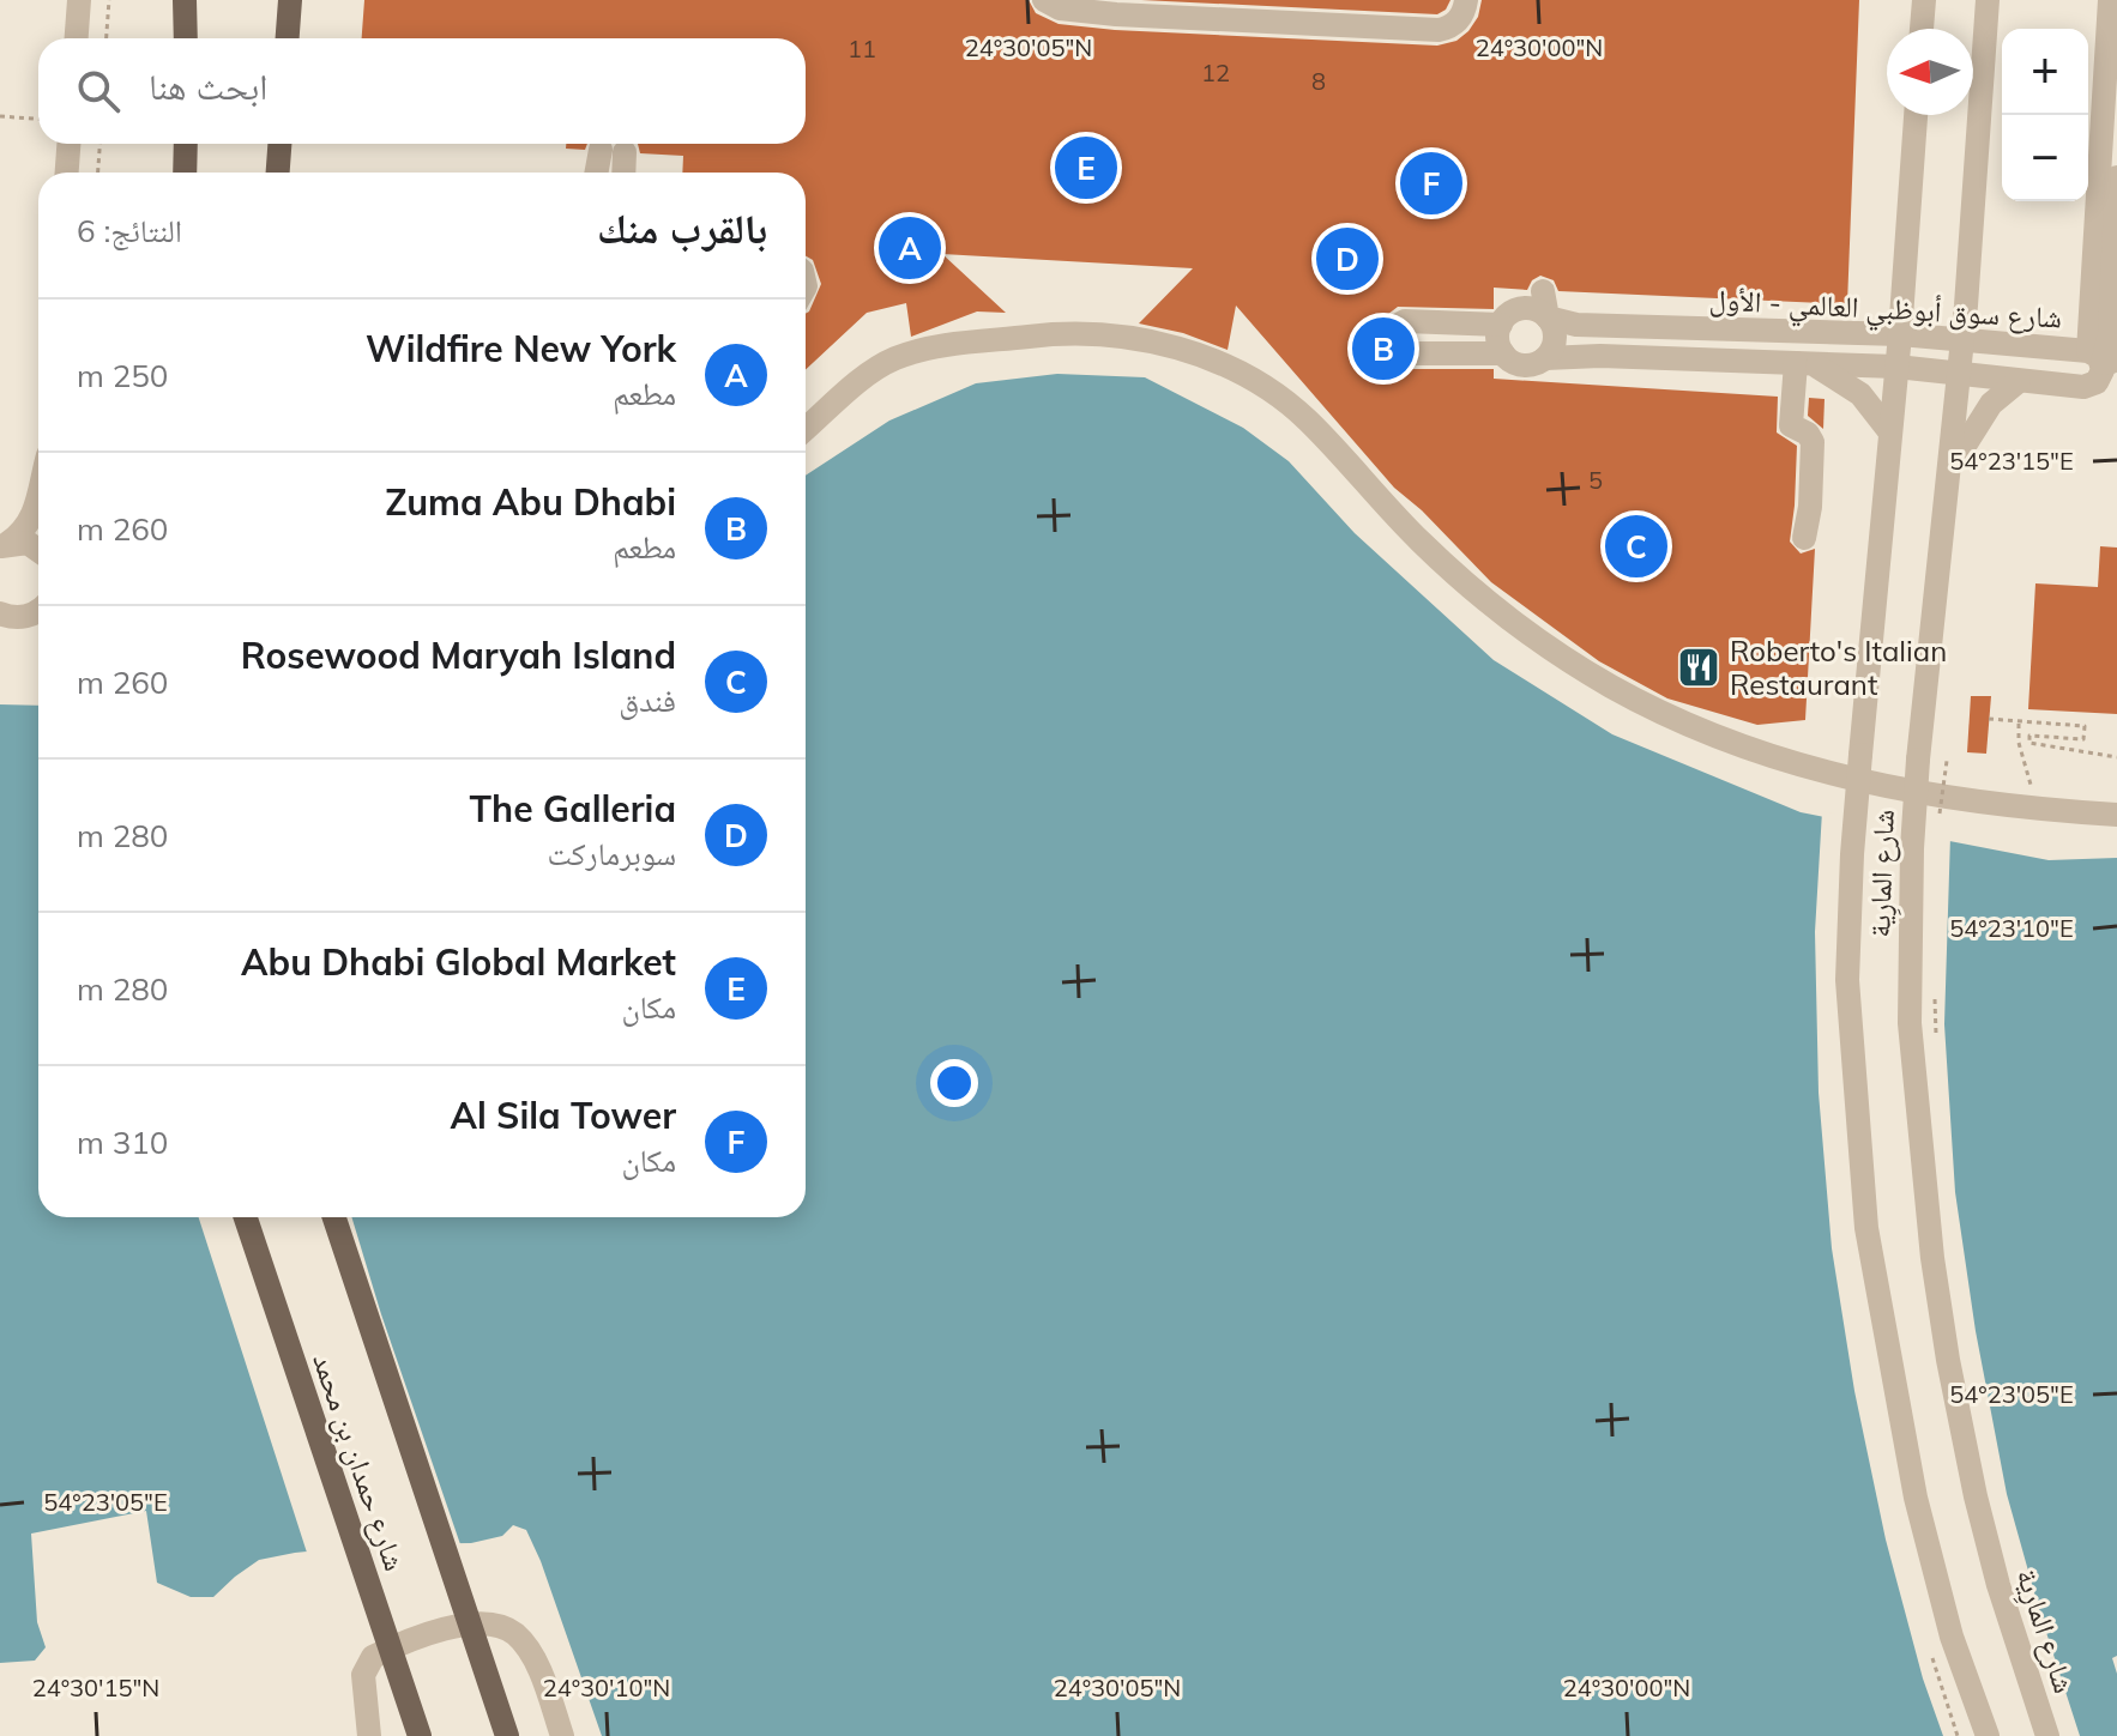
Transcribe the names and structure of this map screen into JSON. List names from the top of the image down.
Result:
{
  "streets": {
    "main road": ["شارع حمدان بن محمد"],
    "street": ["شارع سوق أبوظبي العالمي - الأول", "شارع المارِية"]
  },
  "crossings": [
    ["شارع سوق أبوظبي العالمي - الأول", "شارع المارِية"]
  ],
  "places": {
    "restaurant": ["Roberto's Italian Restaurant"]
  },
  "house_numbers": [
    "11",
    "12",
    "8",
    "5"
  ],
  "north": "left",
  "page": {
    "map_buttons": ["+", "−"],
    "search": "ابحث هنا",
    "pins": [
      "E",
      "F",
      "A",
      "D",
      "B",
      "C"
    ],
    "heading": ["بالقرب منك", "النتائج: 6"],
    "list": [
      {
        "mark": "A",
        "name": "Wildfire New York",
        "note": "مطعم",
        "value": "250 m"
      },
      {
        "mark": "B",
        "name": "Zuma Abu Dhabi",
        "note": "مطعم",
        "value": "260 m"
      },
      {
        "mark": "C",
        "name": "Rosewood Maryah Island",
        "note": "فندق",
        "value": "260 m"
      },
      {
        "mark": "D",
        "name": "The Galleria",
        "note": "سوبرماركت",
        "value": "280 m"
      },
      {
        "mark": "E",
        "name": "Abu Dhabi Global Market",
        "note": "مكان",
        "value": "280 m"
      },
      {
        "mark": "F",
        "name": "Al Sila Tower",
        "note": "مكان",
        "value": "310 m"
      }
    ]
  },
  "coordinates": [
    "24°30'05\"N",
    "24°30'00\"N",
    "54°23'15\"E",
    "54°23'10\"E",
    "54°23'05\"E",
    "24°30'15\"N",
    "24°30'10\"N"
  ]
}
